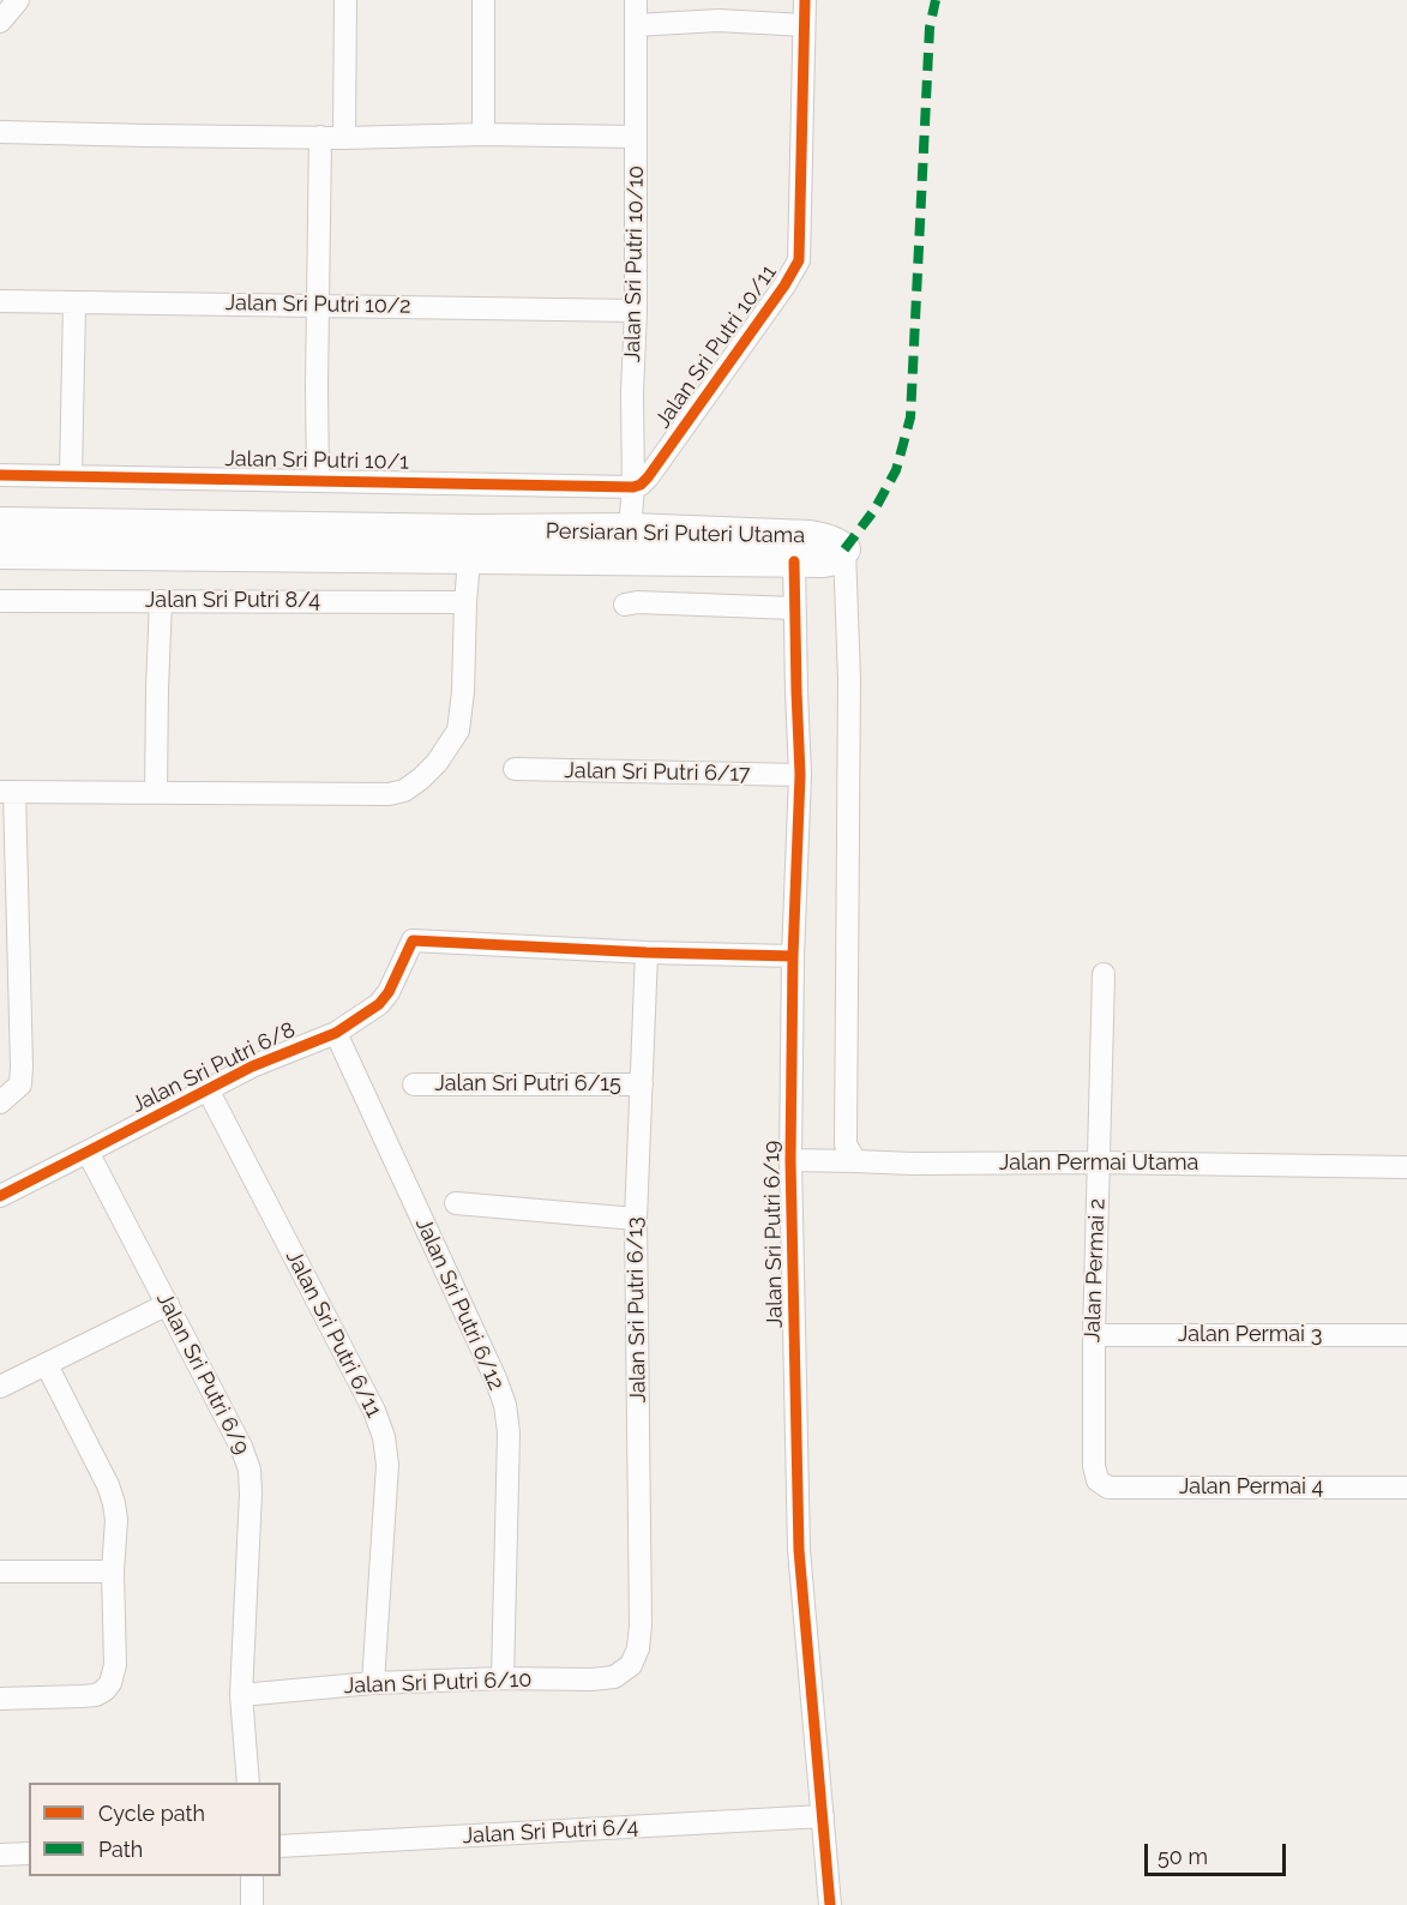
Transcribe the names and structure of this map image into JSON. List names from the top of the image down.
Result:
{
  "streets": {
    "street": [
      "Jalan Sri Putri 10/10",
      "Jalan Sri Putri 10/2",
      "Jalan Sri Putri 10/11",
      "Jalan Sri Putri 10/1",
      "Persiaran Sri Puteri Utama",
      "Jalan Sri Putri 8/4",
      "Jalan Sri Putri 6/17",
      "Jalan Sri Putri 6/8",
      "Jalan Sri Putri 6/15",
      "Jalan Permai Utama",
      "Jalan Sri Putri 6/19",
      "Jalan Permai 2",
      "Jalan Sri Putri 6/12",
      "Jalan Sri Putri 6/13",
      "Jalan Sri Putri 6/11",
      "Jalan Permai 3",
      "Jalan Sri Putri 6/9",
      "Jalan Permai 4",
      "Jalan Sri Putri 6/10",
      "Jalan Sri Putri 6/4"
    ]
  },
  "crossings": [
    ["Jalan Sri Putri 10/10", "Jalan Sri Putri 10/2"],
    ["Jalan Sri Putri 10/10", "Jalan Sri Putri 10/11"],
    ["Jalan Sri Putri 10/10", "Jalan Sri Putri 10/1"],
    ["Jalan Sri Putri 10/10", "Persiaran Sri Puteri Utama"],
    ["Jalan Sri Putri 10/11", "Jalan Sri Putri 10/1"],
    ["Persiaran Sri Puteri Utama", "Jalan Sri Putri 6/19"],
    ["Jalan Sri Putri 6/17", "Jalan Sri Putri 6/19"],
    ["Jalan Sri Putri 6/8", "Jalan Sri Putri 6/12"],
    ["Jalan Sri Putri 6/8", "Jalan Sri Putri 6/13"],
    ["Jalan Sri Putri 6/8", "Jalan Sri Putri 6/11"],
    ["Jalan Sri Putri 6/8", "Jalan Sri Putri 6/9"],
    ["Jalan Sri Putri 6/15", "Jalan Sri Putri 6/13"],
    ["Jalan Permai Utama", "Jalan Sri Putri 6/19"],
    ["Jalan Permai Utama", "Jalan Permai 2"],
    ["Jalan Sri Putri 6/19", "Jalan Sri Putri 6/4"],
    ["Jalan Permai 2", "Jalan Permai 3"],
    ["Jalan Permai 2", "Jalan Permai 4"],
    ["Jalan Sri Putri 6/12", "Jalan Sri Putri 6/10"],
    ["Jalan Sri Putri 6/13", "Jalan Sri Putri 6/10"],
    ["Jalan Sri Putri 6/11", "Jalan Sri Putri 6/10"],
    ["Jalan Sri Putri 6/9", "Jalan Sri Putri 6/10"]
  ],
  "legend": ["Cycle path", "Path"],
  "scale_bar": "50 m"
}
